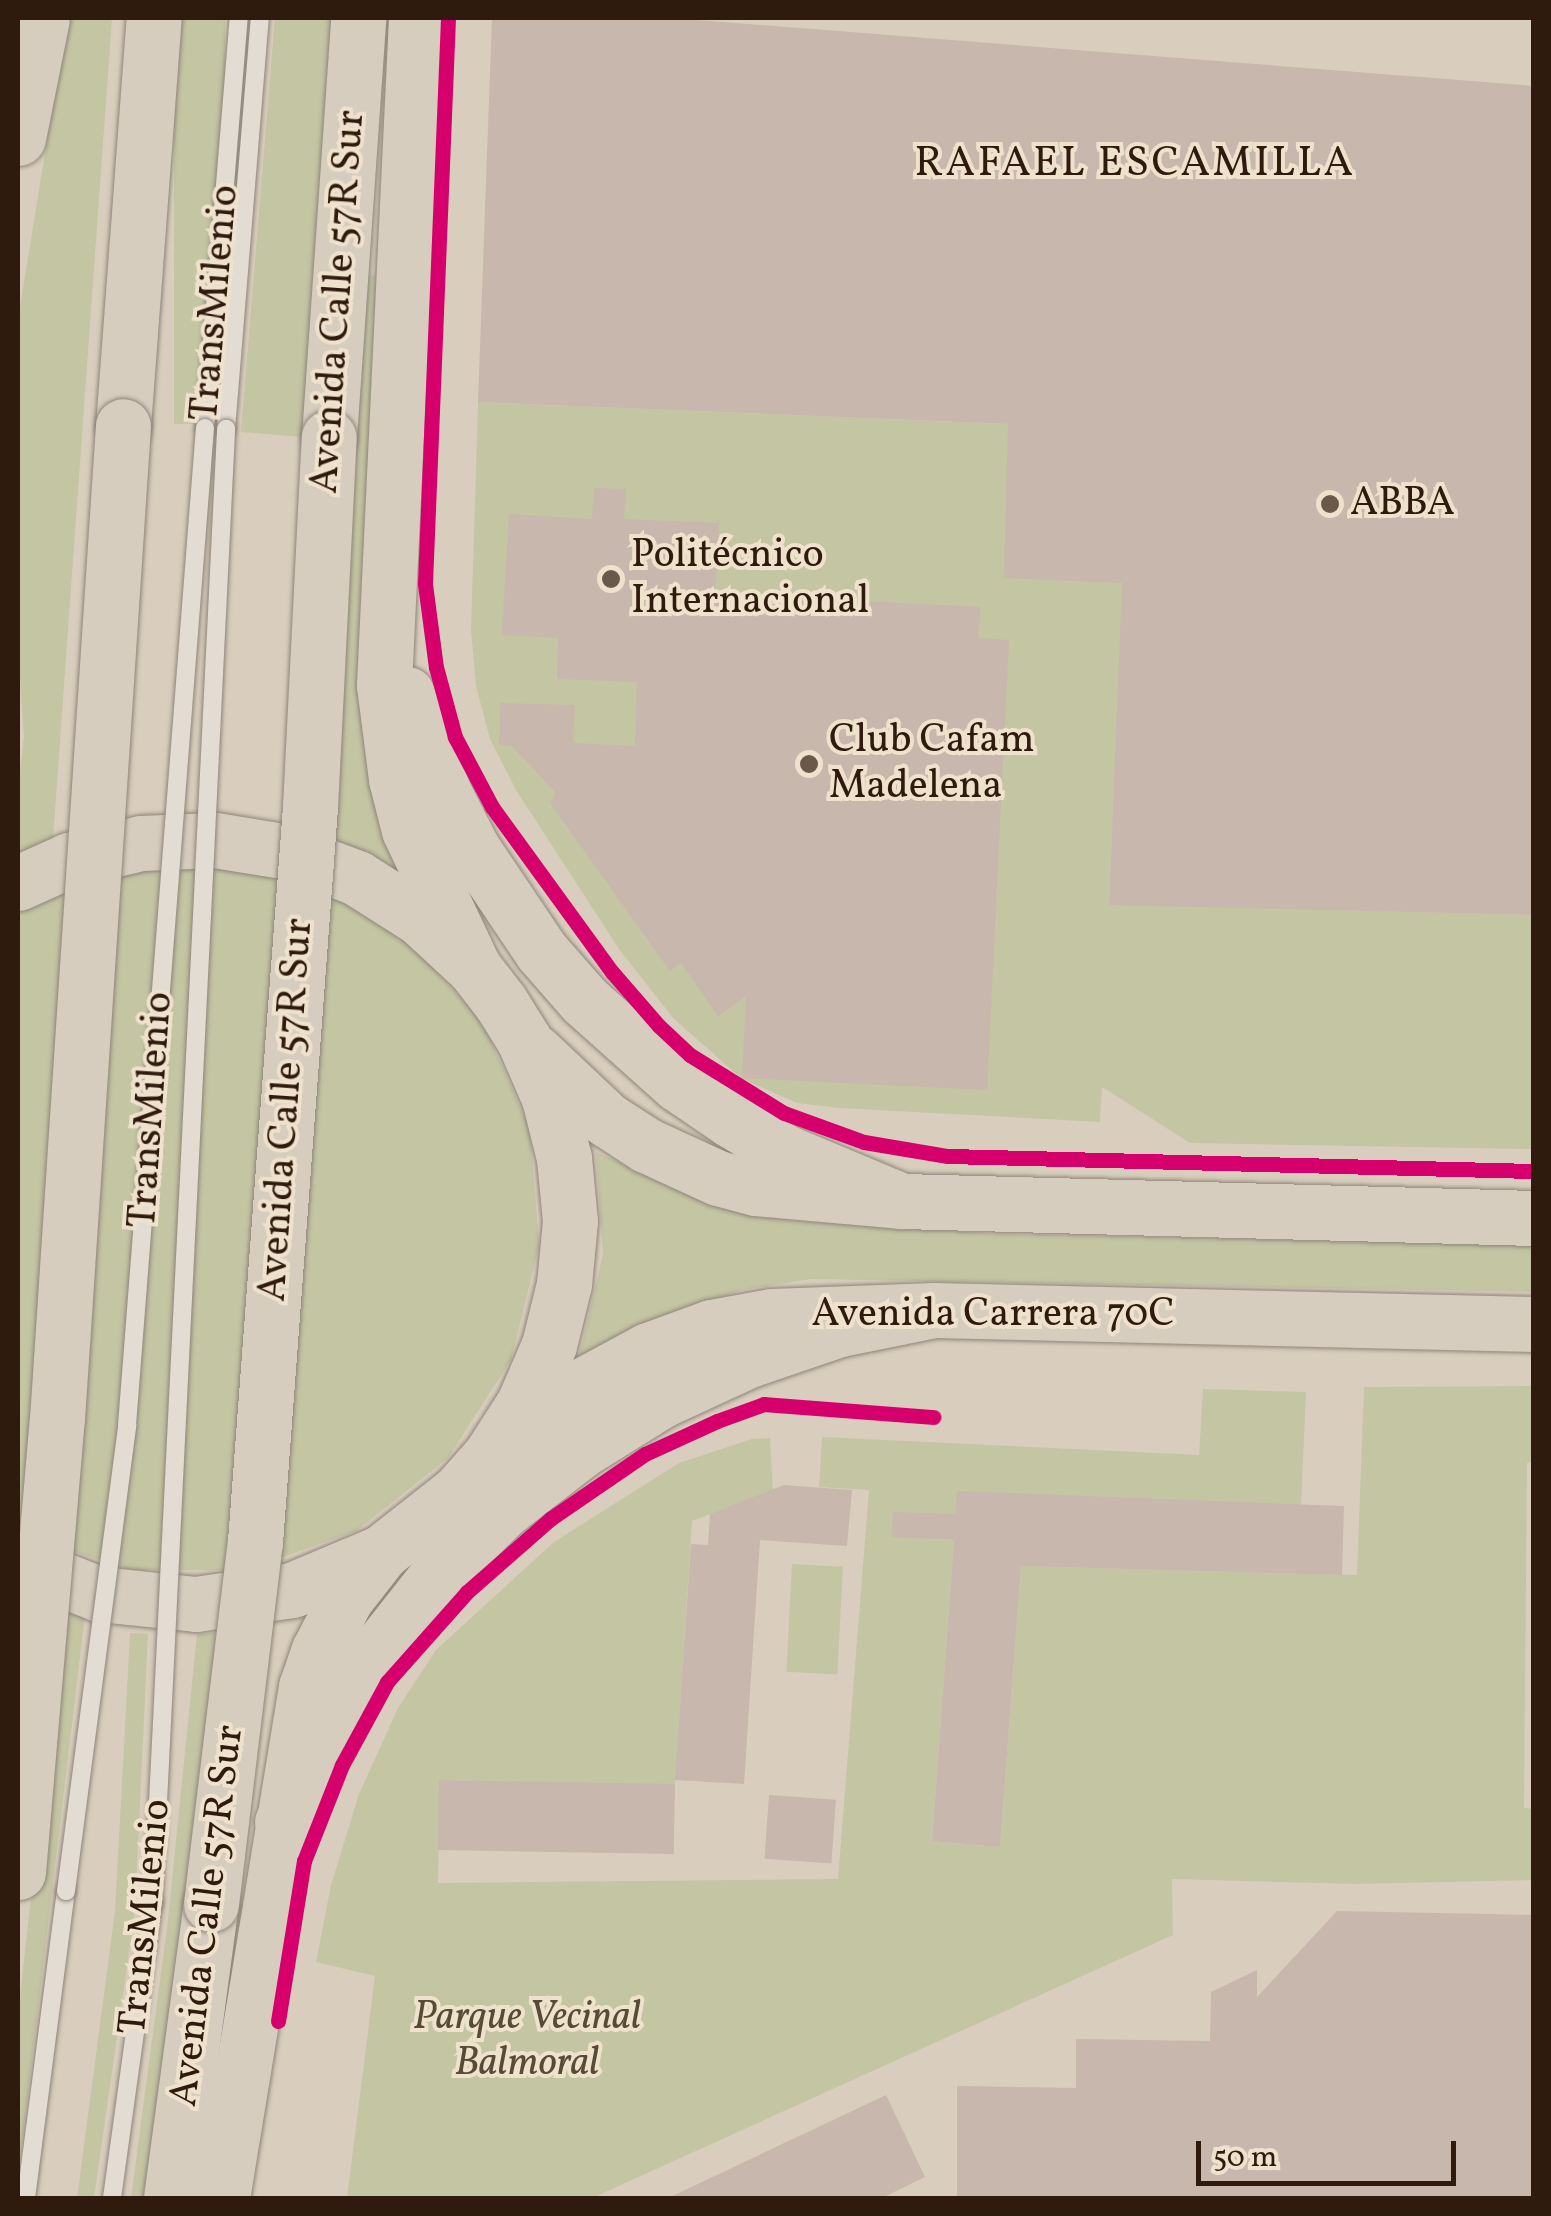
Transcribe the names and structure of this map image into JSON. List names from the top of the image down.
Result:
{
  "streets": {
    "main road": ["Avenida Calle 57R Sur", "Avenida Carrera 70C"],
    "lane": ["TransMilenio"]
  },
  "districts": ["RAFAEL ESCAMILLA"],
  "parks": ["Parque Vecinal Balmoral"],
  "places": ["ABBA", "Politécnico Internacional", "Club Cafam Madelena"],
  "scale_bar": "50 m"
}
